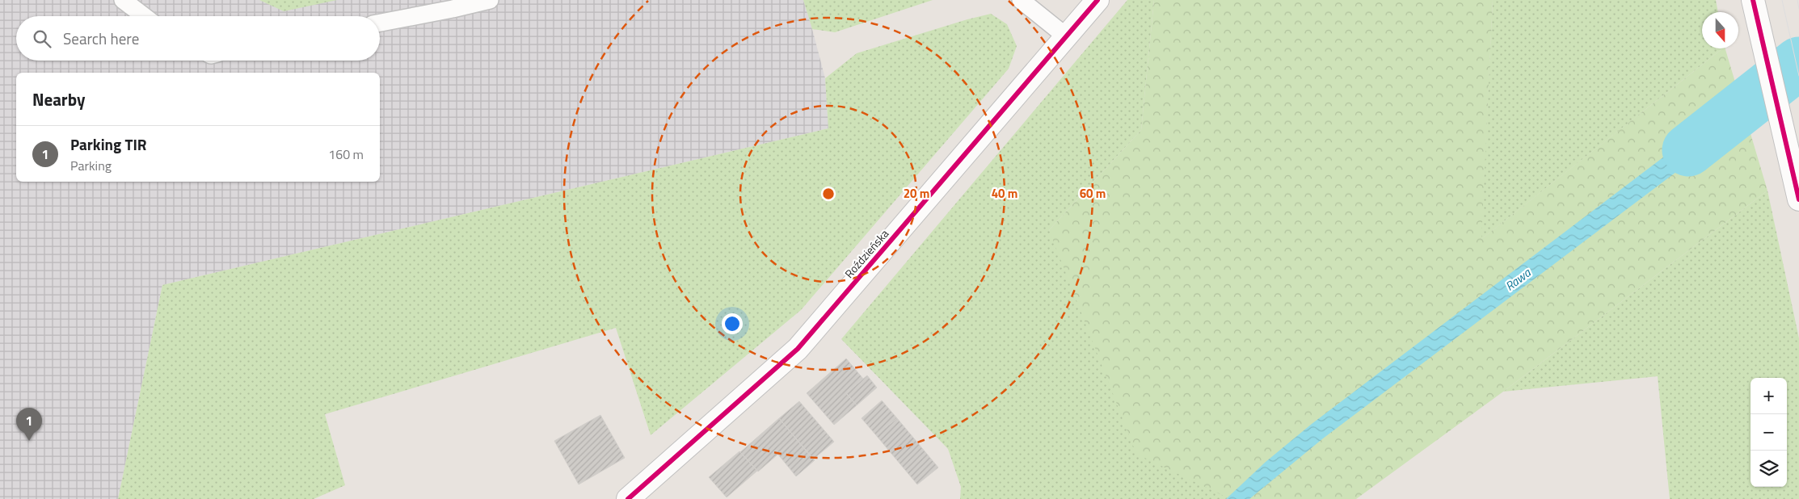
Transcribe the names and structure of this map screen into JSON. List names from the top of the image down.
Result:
{
  "streets": {
    "street": ["Roździeńska"]
  },
  "water": ["Rawa"],
  "north": "bottom",
  "page": {
    "search": "Search here",
    "heading": "Nearby",
    "list": [
      {
        "mark": "1",
        "name": "Parking TIR",
        "note": "Parking",
        "value": "160 m"
      }
    ],
    "map_buttons": ["+", "−"],
    "pins": "1"
  },
  "rings": ["20 m", "40 m", "60 m"]
}
